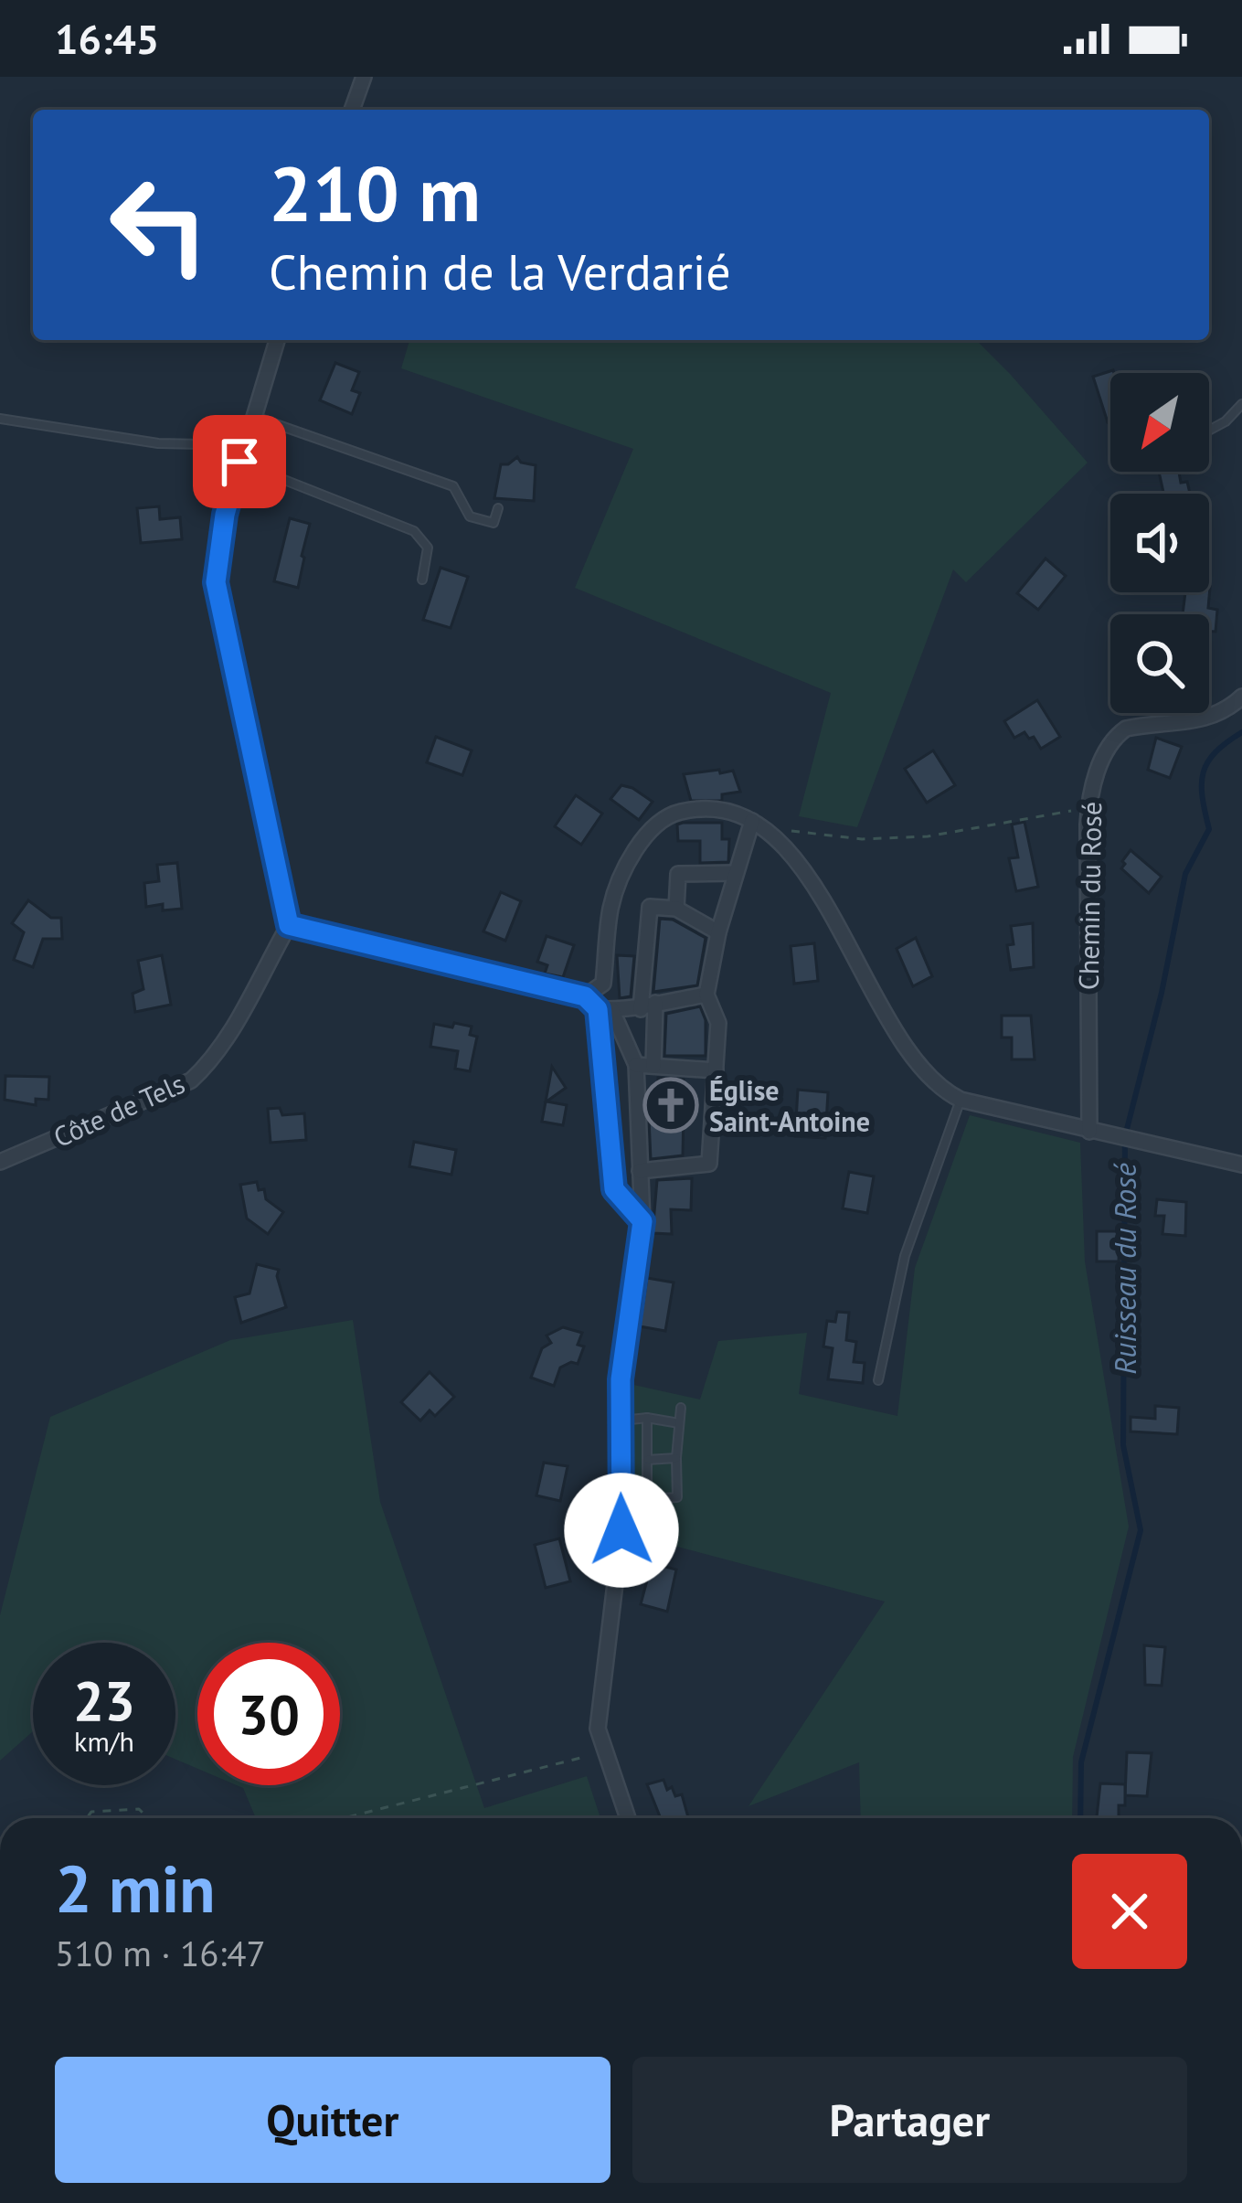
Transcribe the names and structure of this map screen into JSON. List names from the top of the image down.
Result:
{
  "streets": {
    "street": ["Chemin du Rosé", "Côte de Tels"]
  },
  "water": ["Ruisseau du Rosé"],
  "places": {
    "church": ["Église Saint-Antoine"]
  },
  "north": "bottom left",
  "page": {
    "status": "16:45",
    "turn": ["210 m", "Chemin de la Verdarié"],
    "speed": "23 km/h",
    "limit": "30",
    "heading": ["2 min", "510 m · 16:47"],
    "buttons": ["Quitter", "Partager"]
  }
}
